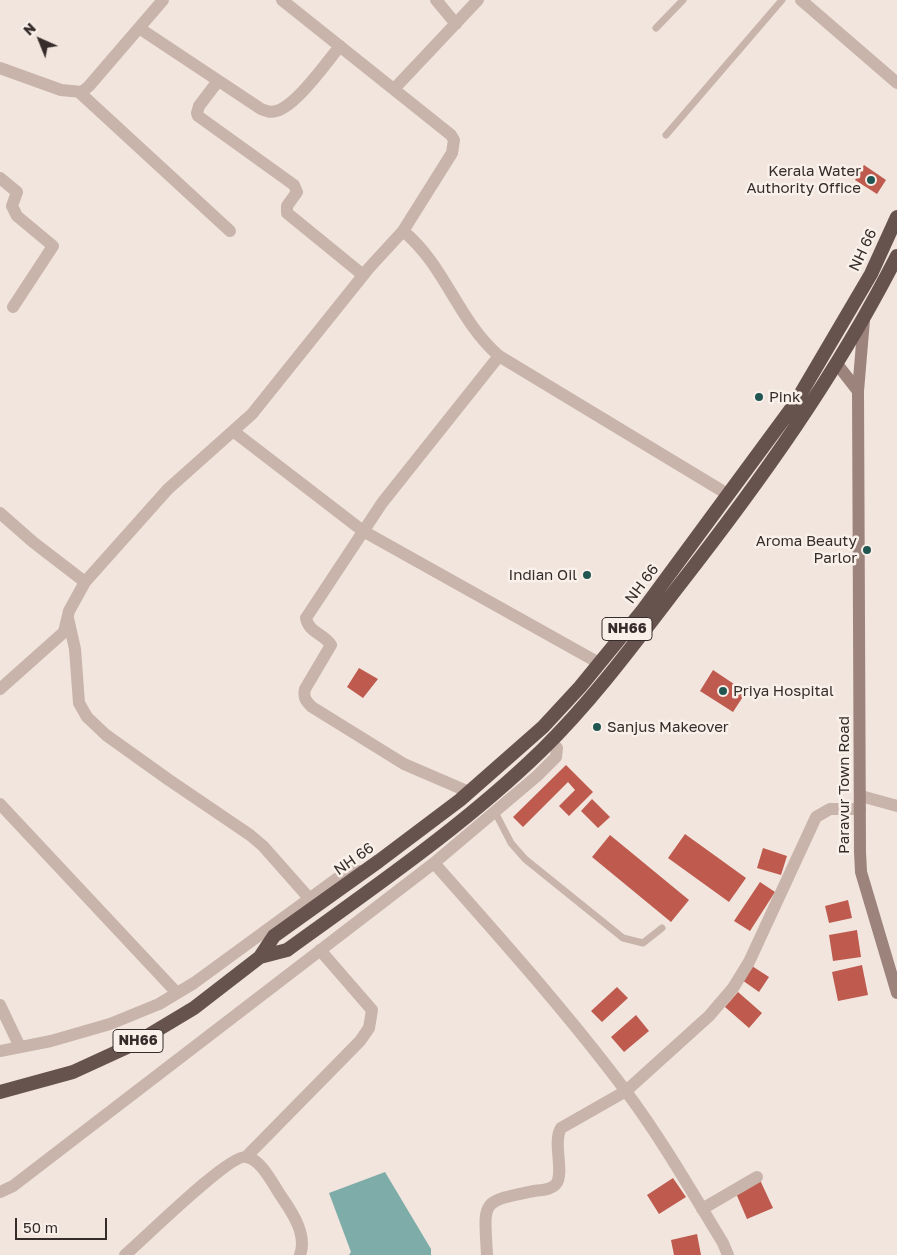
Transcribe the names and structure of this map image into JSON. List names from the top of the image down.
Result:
{
  "streets": {
    "highway": ["NH 66", "NH66"],
    "main road": ["Paravur Town Road"]
  },
  "crossings": [
    ["NH 66", "Paravur Town Road"]
  ],
  "places": [
    "Kerala Water Authority Office",
    "Pink",
    "Aroma Beauty Parlor",
    "Indian Oil",
    "Priya Hospital",
    "Sanjus Makeover"
  ],
  "scale_bar": "50 m",
  "north": "top left"
}
